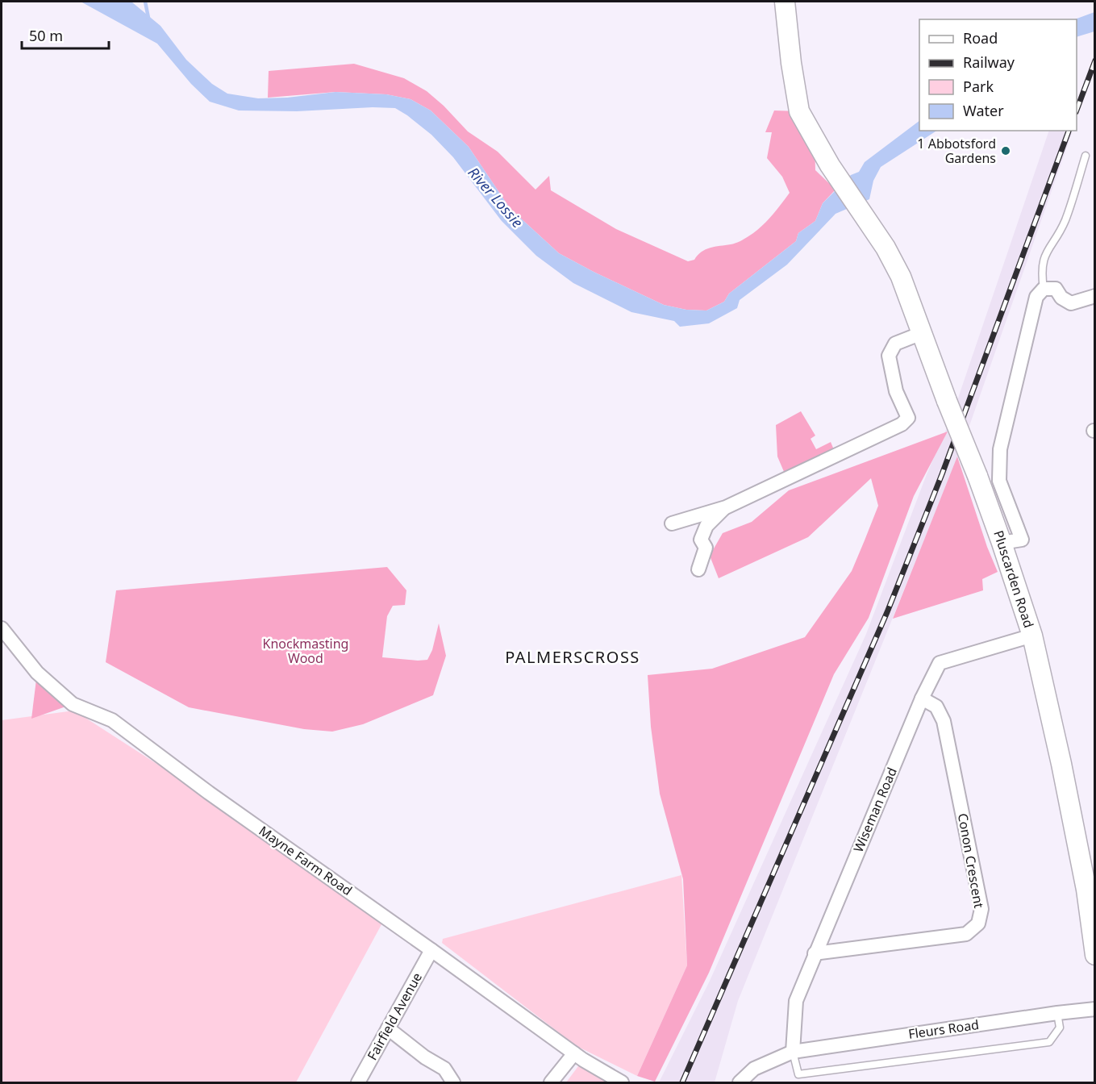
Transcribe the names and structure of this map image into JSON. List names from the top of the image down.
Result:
{
  "streets": {
    "main road": ["Pluscarden Road"],
    "street": [
      "Wiseman Road",
      "Mayne Farm Road",
      "Conon Crescent",
      "Fairfield Avenue",
      "Fleurs Road"
    ]
  },
  "crossings": [
    ["Pluscarden Road", "Wiseman Road"],
    ["Wiseman Road", "Conon Crescent"],
    ["Wiseman Road", "Fleurs Road"],
    ["Mayne Farm Road", "Fairfield Avenue"]
  ],
  "districts": ["PALMERSCROSS"],
  "water": ["River Lossie"],
  "parks": ["Knockmasting Wood"],
  "places": ["1 Abbotsford Gardens"],
  "legend": [
    "Road",
    "Railway",
    "Park",
    "Water"
  ],
  "scale_bar": "50 m"
}
